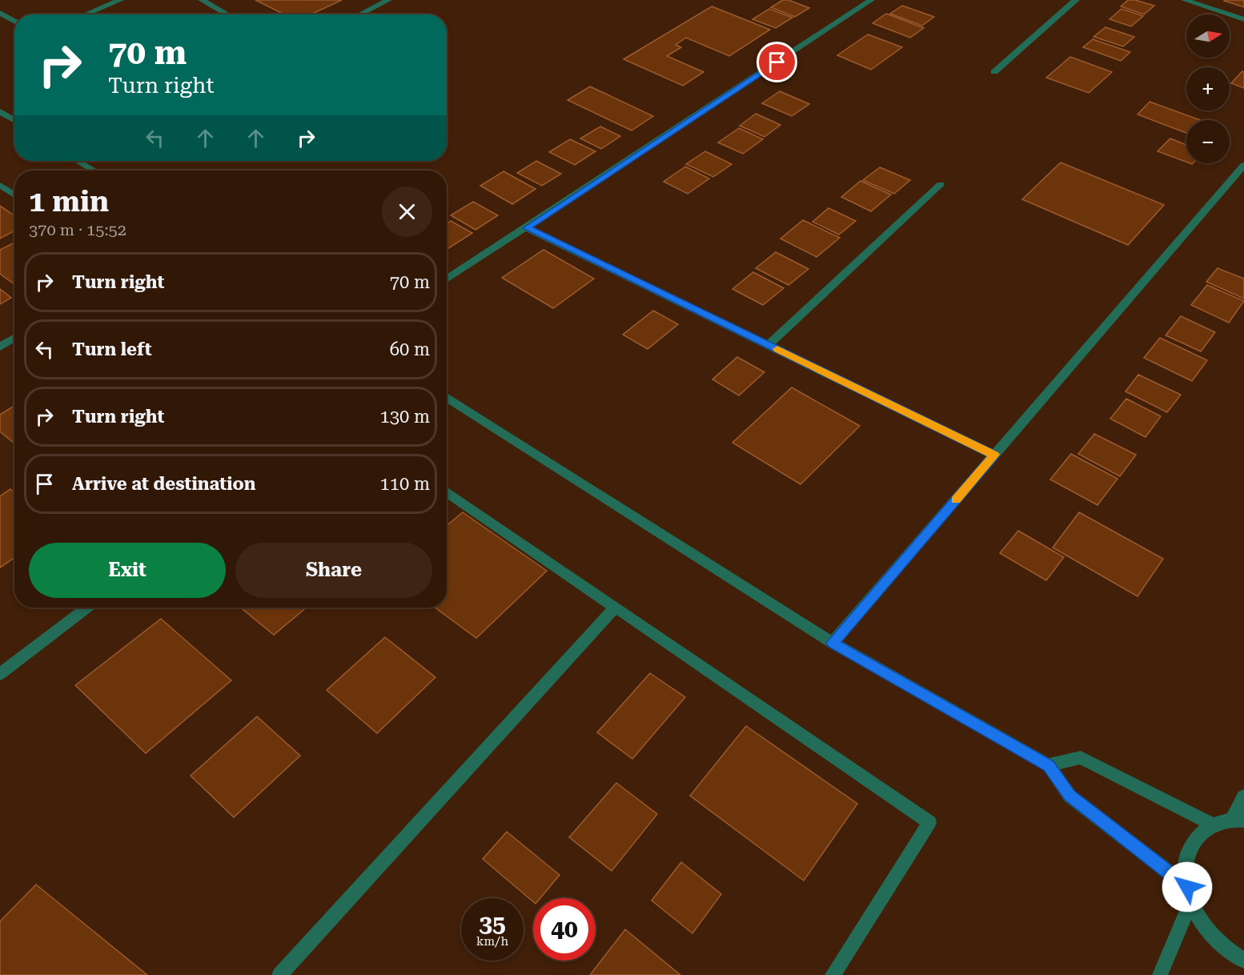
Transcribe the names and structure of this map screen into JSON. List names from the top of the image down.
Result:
{
  "north": "right",
  "page": {
    "map_buttons": ["+", "−"],
    "turn": ["70 m", "Turn right"],
    "heading": ["1 min", "370 m · 15:52"],
    "list": [
      {
        "name": "Turn right",
        "value": "70 m"
      },
      {
        "name": "Turn left",
        "value": "60 m"
      },
      {
        "name": "Turn right",
        "value": "130 m"
      },
      {
        "name": "Arrive at destination",
        "value": "110 m"
      }
    ],
    "buttons": ["Exit", "Share"],
    "speed": "35 km/h",
    "limit": "40"
  }
}
